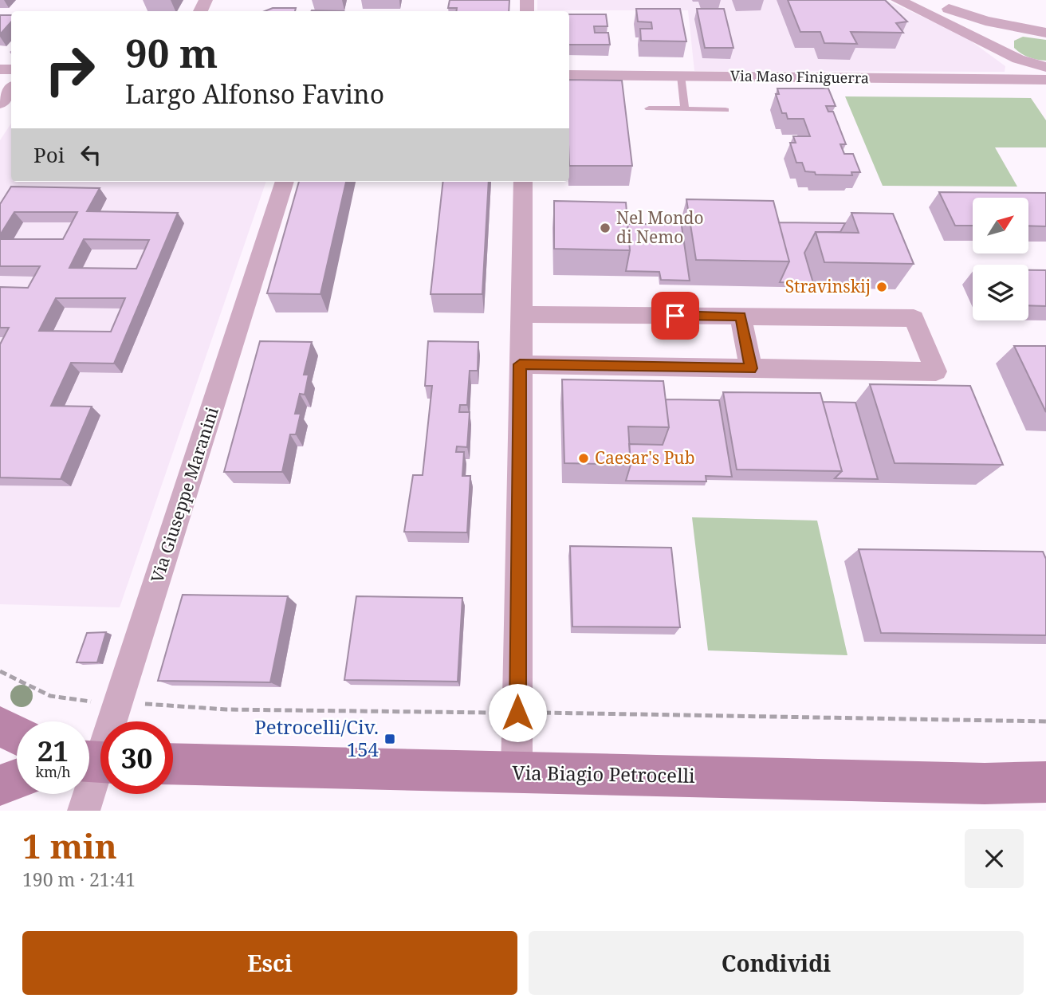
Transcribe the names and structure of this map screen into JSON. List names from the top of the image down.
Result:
{
  "streets": {
    "street": ["Via Maso Finiguerra", "Via Giuseppe Maranini", "Via Biagio Petrocelli"]
  },
  "places": {
    "other": ["Nel Mondo di Nemo", "Stravinskij", "Caesar's Pub"],
    "transit": ["Petrocelli/Civ. 154"]
  },
  "north": "top right",
  "page": {
    "turn": ["90 m", "Largo Alfonso Favino"],
    "then": "Poi",
    "speed": "21 km/h",
    "limit": "30",
    "heading": ["1 min", "190 m · 21:41"],
    "buttons": ["Esci", "Condividi"]
  }
}
